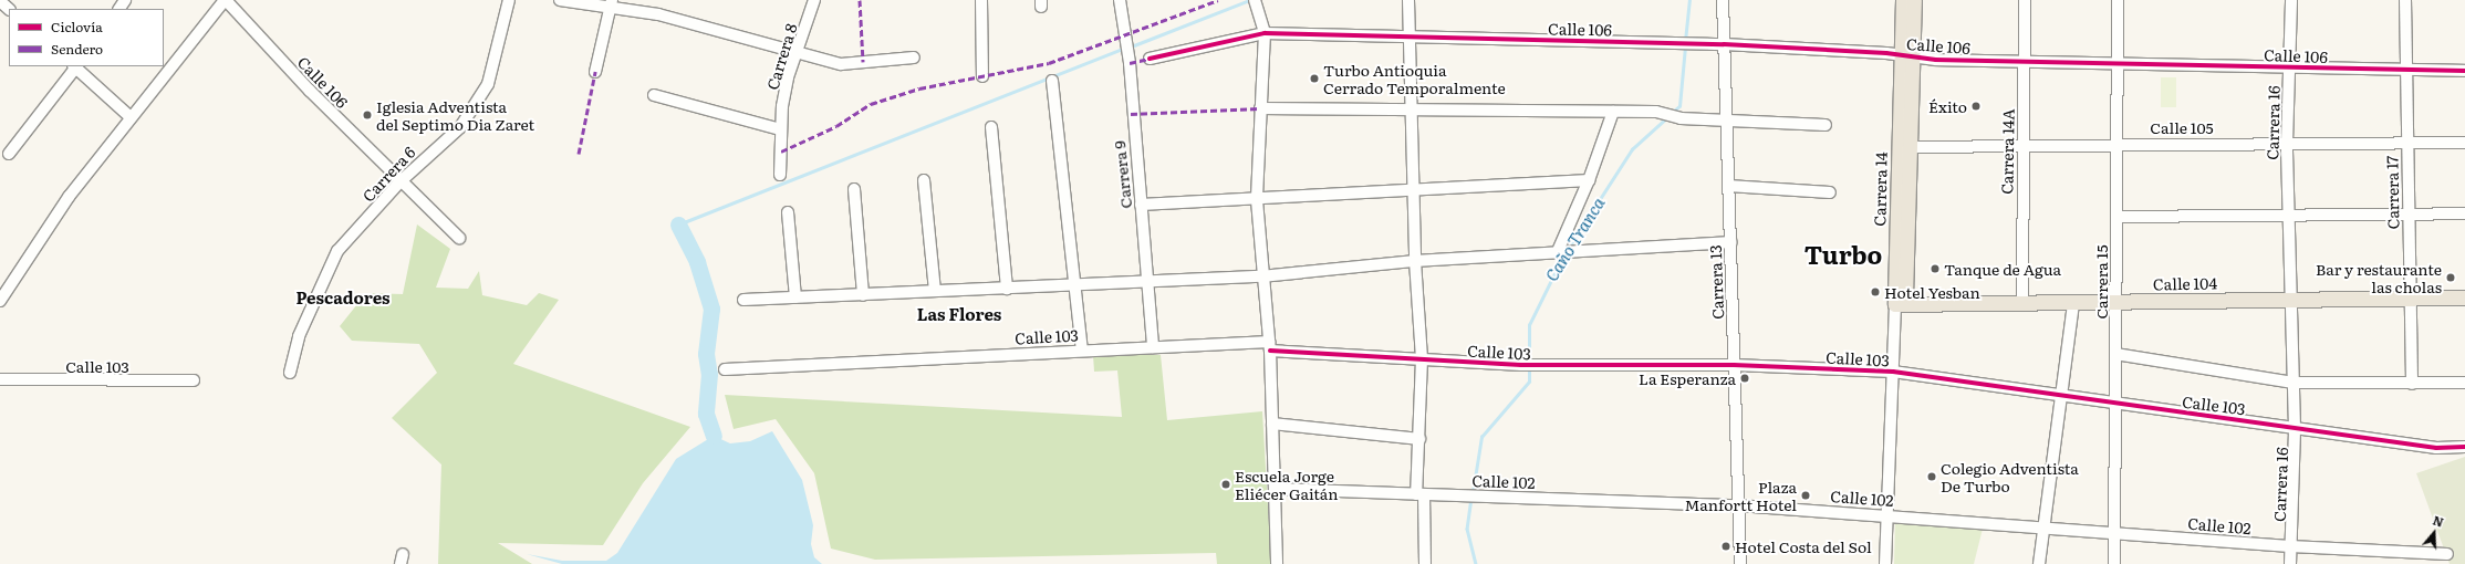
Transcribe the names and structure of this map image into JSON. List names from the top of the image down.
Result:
{
  "streets": {
    "main road": ["Carrera 14", "Calle 104"],
    "street": [
      "Calle 106",
      "Carrera 8",
      "Carrera 16",
      "Calle 105",
      "Carrera 14A",
      "Carrera 6",
      "Carrera 9",
      "Carrera 17",
      "Carrera 13",
      "Carrera 15",
      "Calle 103",
      "Calle 102"
    ]
  },
  "crossings": [
    ["Calle 106", "Carrera 16"],
    ["Calle 106", "Carrera 14A"],
    ["Calle 106", "Carrera 6"],
    ["Calle 106", "Carrera 14"],
    ["Calle 106", "Carrera 17"],
    ["Calle 106", "Carrera 13"],
    ["Calle 106", "Carrera 15"],
    ["Carrera 16", "Calle 105"],
    ["Carrera 16", "Calle 104"],
    ["Carrera 16", "Calle 103"],
    ["Carrera 16", "Calle 102"],
    ["Calle 105", "Carrera 14A"],
    ["Calle 105", "Carrera 14"],
    ["Calle 105", "Carrera 17"],
    ["Calle 105", "Carrera 15"],
    ["Carrera 14A", "Calle 104"],
    ["Carrera 9", "Calle 103"],
    ["Carrera 14", "Calle 104"],
    ["Carrera 14", "Calle 103"],
    ["Carrera 14", "Calle 102"],
    ["Carrera 17", "Calle 104"],
    ["Carrera 13", "Calle 103"],
    ["Carrera 13", "Calle 102"],
    ["Carrera 15", "Calle 104"],
    ["Carrera 15", "Calle 103"],
    ["Carrera 15", "Calle 102"]
  ],
  "districts": ["Turbo", "Pescadores", "Las Flores"],
  "water": ["Caño Tranca"],
  "places": [
    "Turbo Antioquia Cerrado Temporalmente",
    "Éxito",
    "Iglesia Adventista del Septimo Dia Zaret",
    "Tanque de Agua",
    "Bar y restaurante las cholas",
    "Hotel Yesban",
    "La Esperanza",
    "Colegio Adventista De Turbo",
    "Escuela Jorge Eliécer Gaitán",
    "Plaza Manfortt Hotel",
    "Hotel Costa del Sol"
  ],
  "legend": ["Ciclovía", "Sendero"],
  "north": "top"
}
